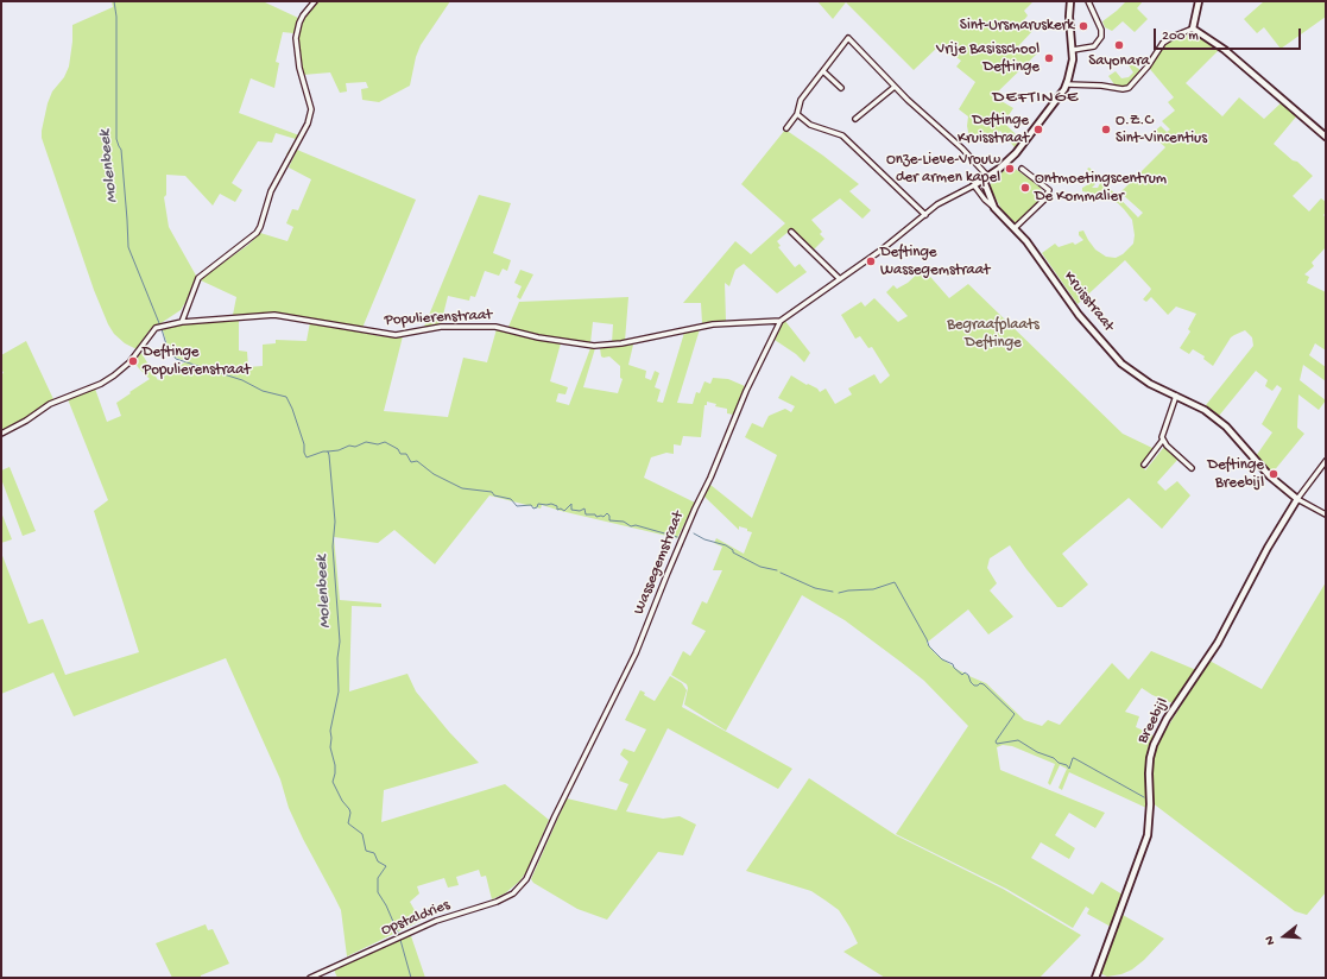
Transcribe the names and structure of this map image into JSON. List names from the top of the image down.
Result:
{
  "streets": {
    "street": [
      "Kruisstraat",
      "Populierenstraat",
      "Wassegemstraat",
      "Breebijl",
      "Opstaldries"
    ]
  },
  "crossings": [
    ["Kruisstraat", "Wassegemstraat"],
    ["Kruisstraat", "Breebijl"],
    ["Populierenstraat", "Wassegemstraat"],
    ["Wassegemstraat", "Opstaldries"]
  ],
  "districts": ["DEFTINGE"],
  "water": ["Molenbeek"],
  "parks": ["Begraafplaats Deftinge"],
  "places": [
    "Sint-Ursmaruskerk",
    "Sayonara",
    "Vrije Basisschool Deftinge",
    "Deftinge Kruisstraat",
    "O.Z.C Sint-Vincentius",
    "Onze-Lieve-Vrouw der armen kapel",
    "Ontmoetingscentrum De Kommalier",
    "Deftinge Wassegemstraat",
    "Deftinge Populierenstraat",
    "Deftinge Breebijl"
  ],
  "scale_bar": "200 m",
  "north": "left"
}
